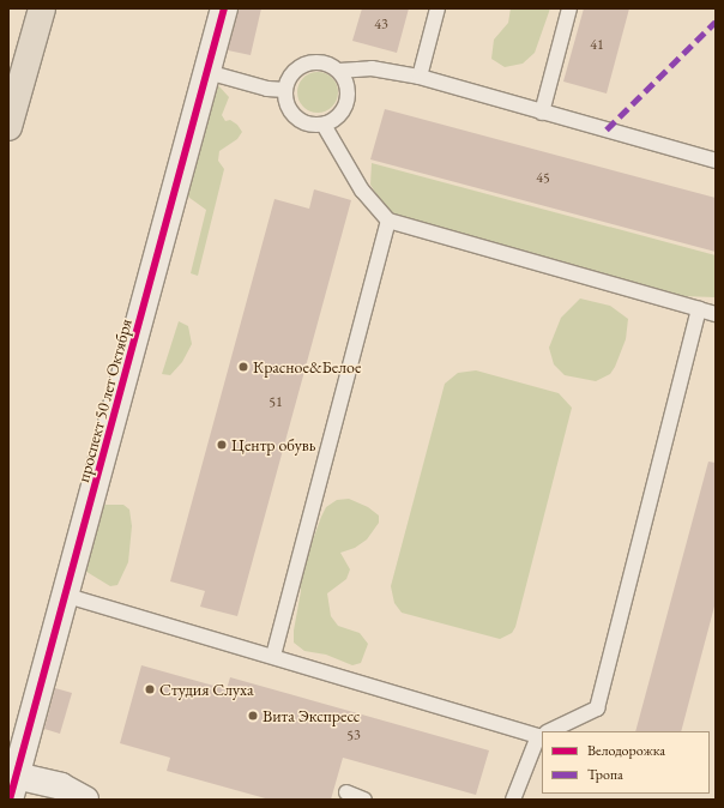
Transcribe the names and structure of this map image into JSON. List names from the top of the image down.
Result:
{
  "streets": {
    "street": ["проспект 50 лет Октября"]
  },
  "places": [
    "Красное&Белое",
    "Центр обувь",
    "Студия Слуха",
    "Вита Экспресс"
  ],
  "house_numbers": [
    "43",
    "41",
    "45",
    "51",
    "53"
  ],
  "legend": ["Велодорожка", "Тропа"]
}
